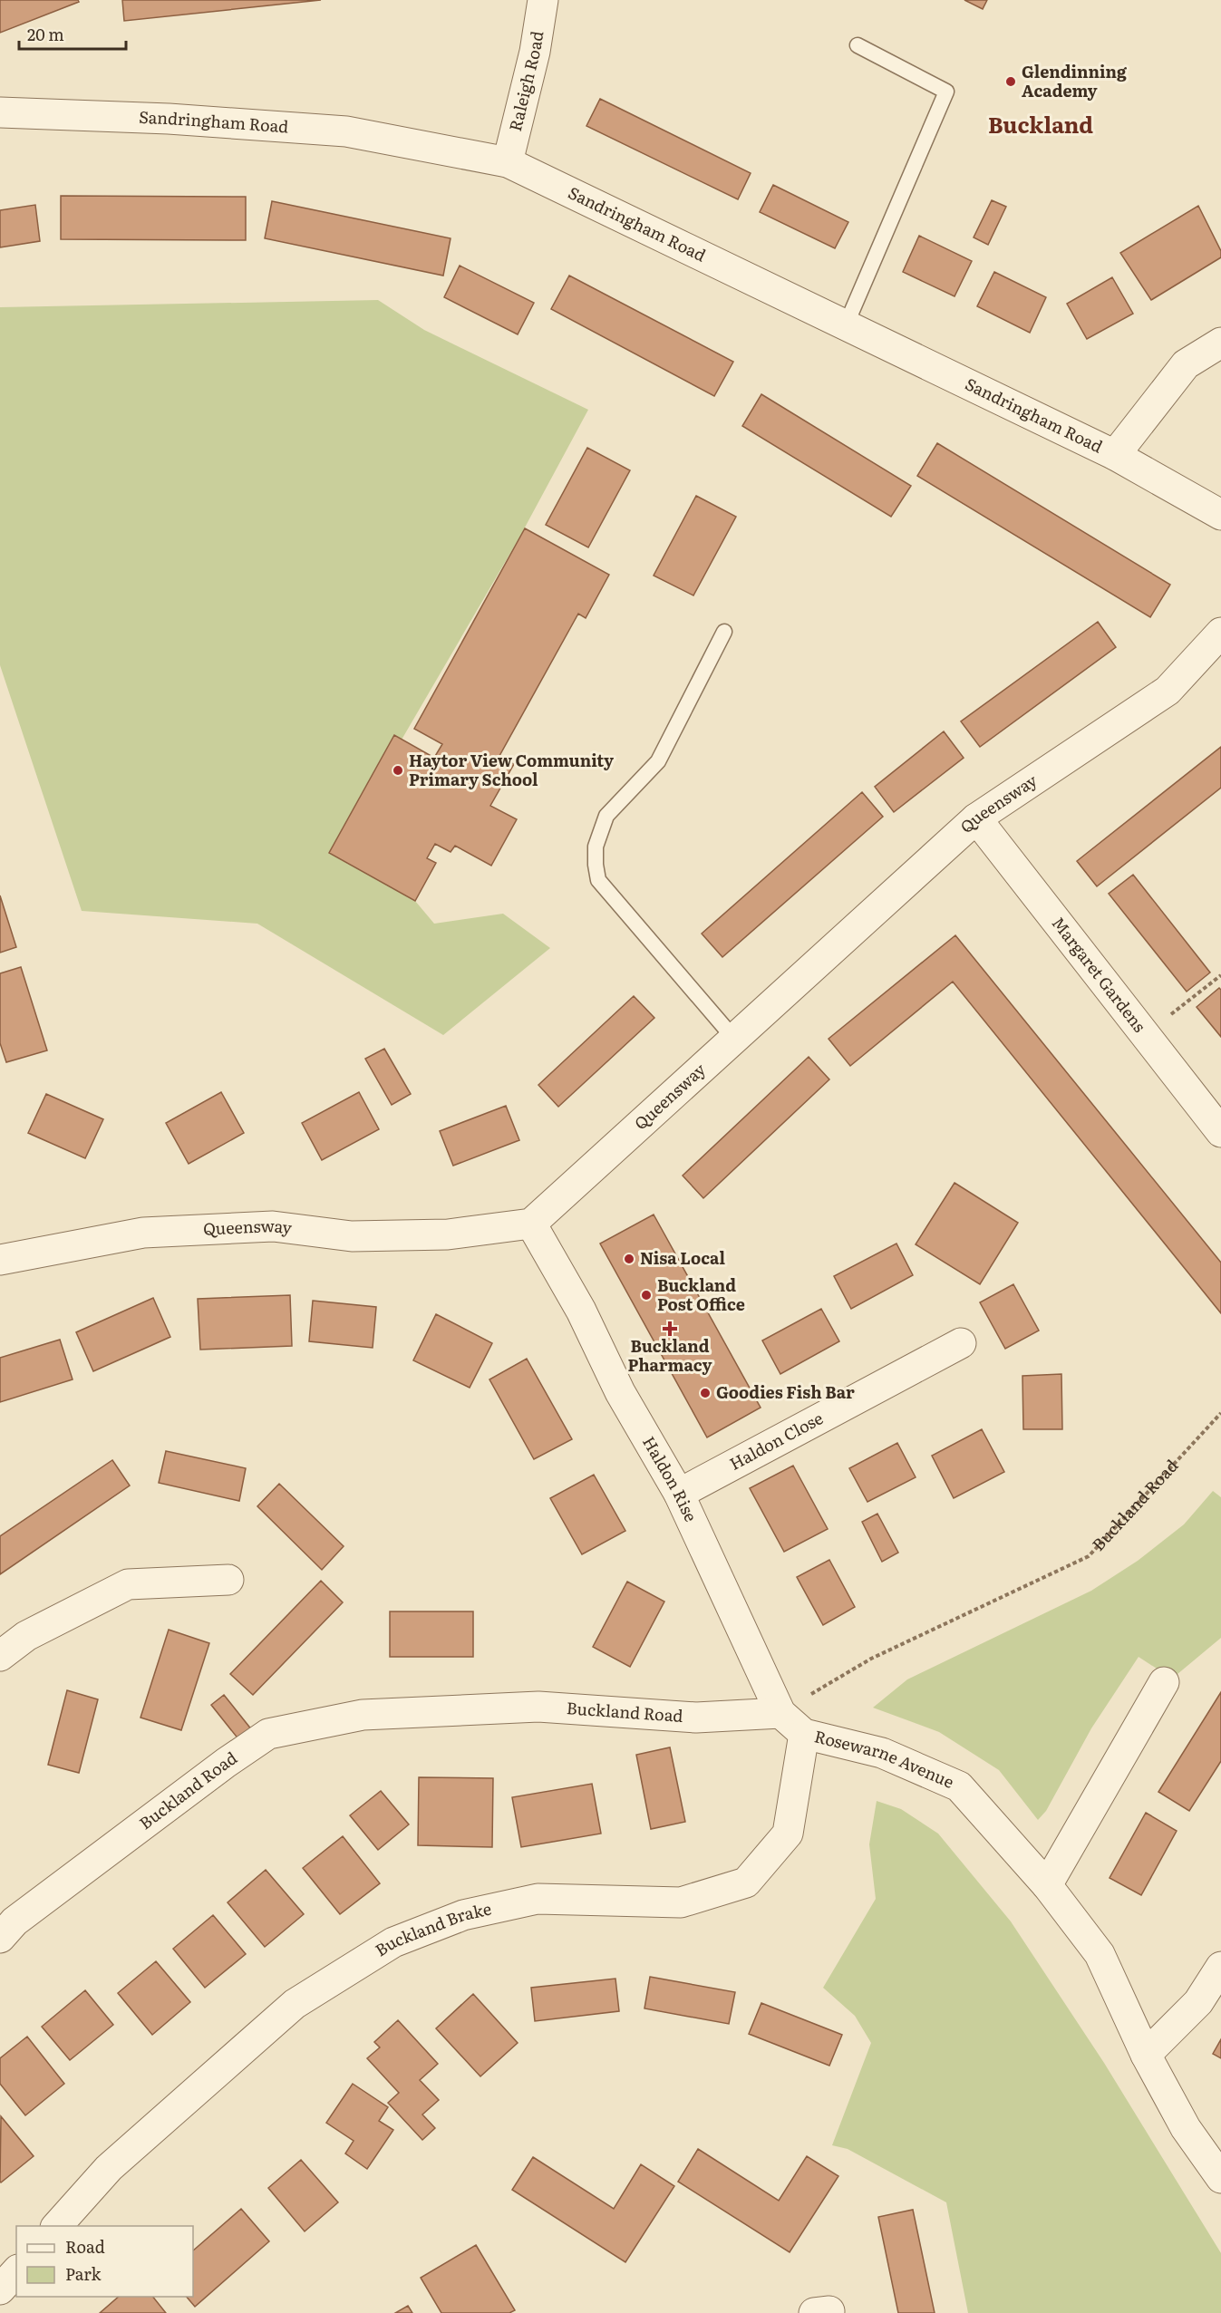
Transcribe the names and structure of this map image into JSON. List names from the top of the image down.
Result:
{
  "streets": {
    "street": [
      "Raleigh Road",
      "Sandringham Road",
      "Queensway",
      "Margaret Gardens",
      "Haldon Close",
      "Haldon Rise",
      "Buckland Road",
      "Rosewarne Avenue",
      "Buckland Brake"
    ]
  },
  "crossings": [
    ["Raleigh Road", "Sandringham Road"],
    ["Queensway", "Margaret Gardens"],
    ["Queensway", "Haldon Rise"],
    ["Haldon Close", "Haldon Rise"],
    ["Haldon Rise", "Buckland Road"],
    ["Haldon Rise", "Rosewarne Avenue"],
    ["Haldon Rise", "Buckland Brake"],
    ["Rosewarne Avenue", "Buckland Brake"]
  ],
  "districts": ["Buckland"],
  "places": {
    "other": [
      "Glendinning Academy",
      "Haytor View Community Primary School",
      "Nisa Local",
      "Buckland Post Office",
      "Goodies Fish Bar"
    ],
    "health": ["Buckland Pharmacy"]
  },
  "legend": ["Road", "Park"],
  "scale_bar": "20 m"
}
